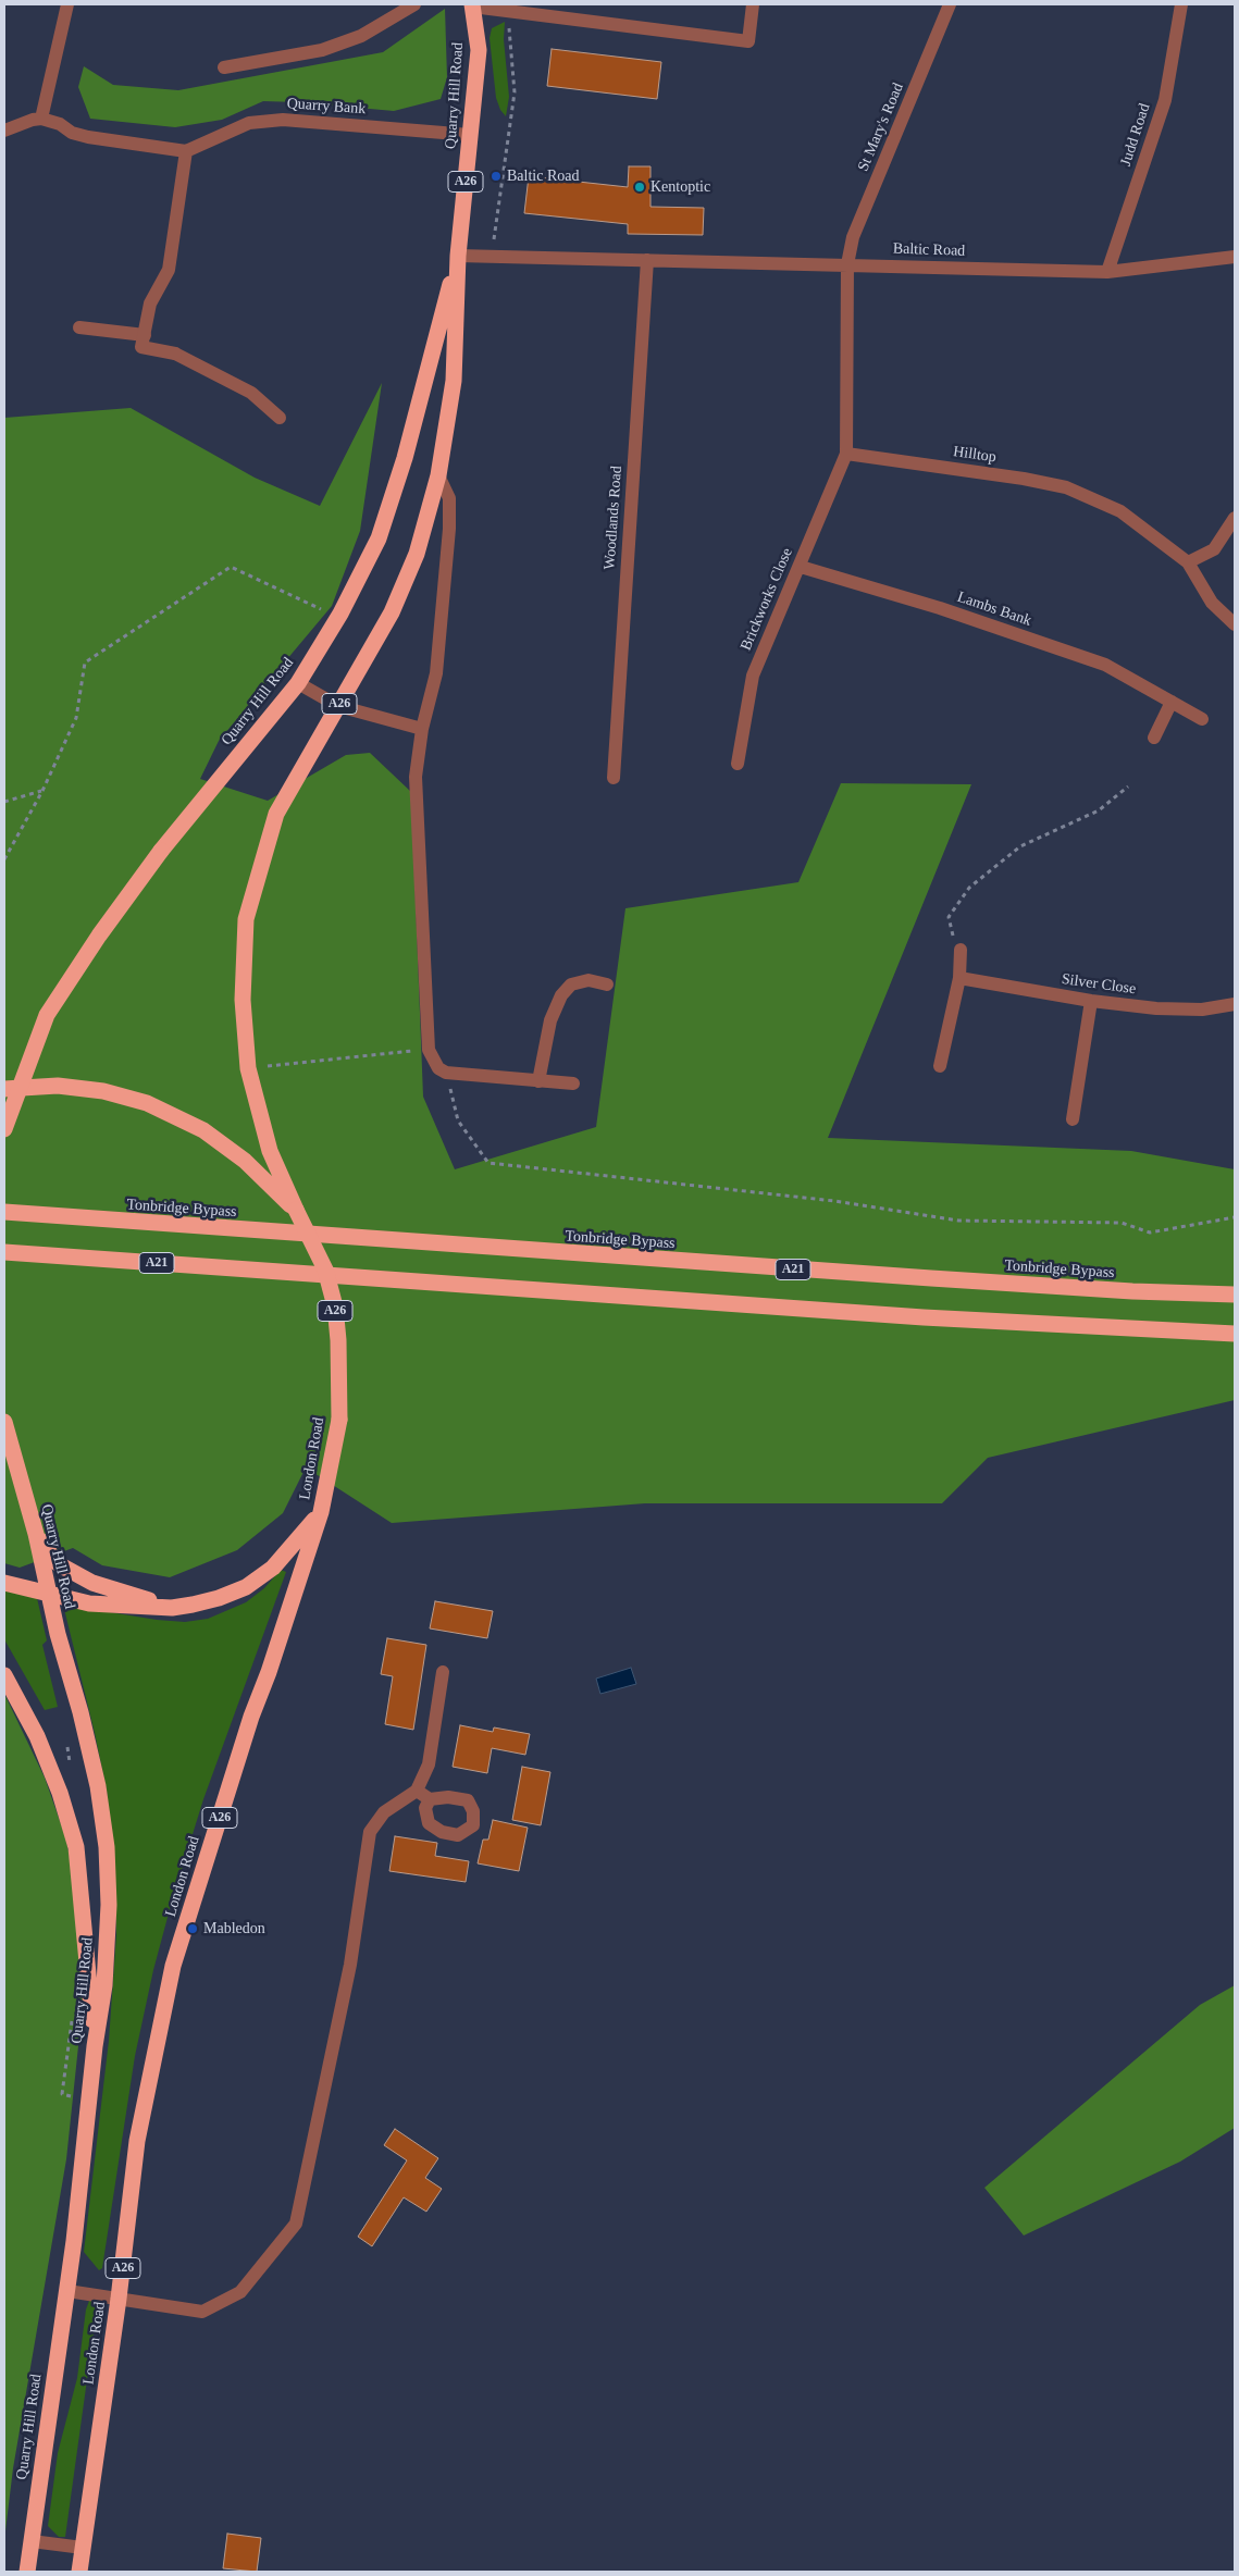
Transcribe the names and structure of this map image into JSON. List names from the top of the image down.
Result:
{
  "streets": {
    "highway": [
      "Quarry Hill Road",
      "A26",
      "Tonbridge Bypass",
      "A21",
      "London Road"
    ],
    "street": [
      "Quarry Bank",
      "St Mary's Road",
      "Judd Road",
      "Baltic Road",
      "Hilltop",
      "Woodlands Road",
      "Brickworks Close",
      "Lambs Bank",
      "Silver Close"
    ]
  },
  "crossings": [
    ["Quarry Hill Road", "Quarry Bank"],
    ["Quarry Hill Road", "A26"],
    ["Quarry Hill Road", "Baltic Road"],
    ["Quarry Hill Road", "London Road"],
    ["St Mary's Road", "Baltic Road"],
    ["Judd Road", "Baltic Road"],
    ["A26", "London Road"],
    ["Baltic Road", "Woodlands Road"],
    ["Hilltop", "Brickworks Close"],
    ["Brickworks Close", "Lambs Bank"]
  ],
  "places": ["Baltic Road", "Kentoptic", "Mabledon"]
}
